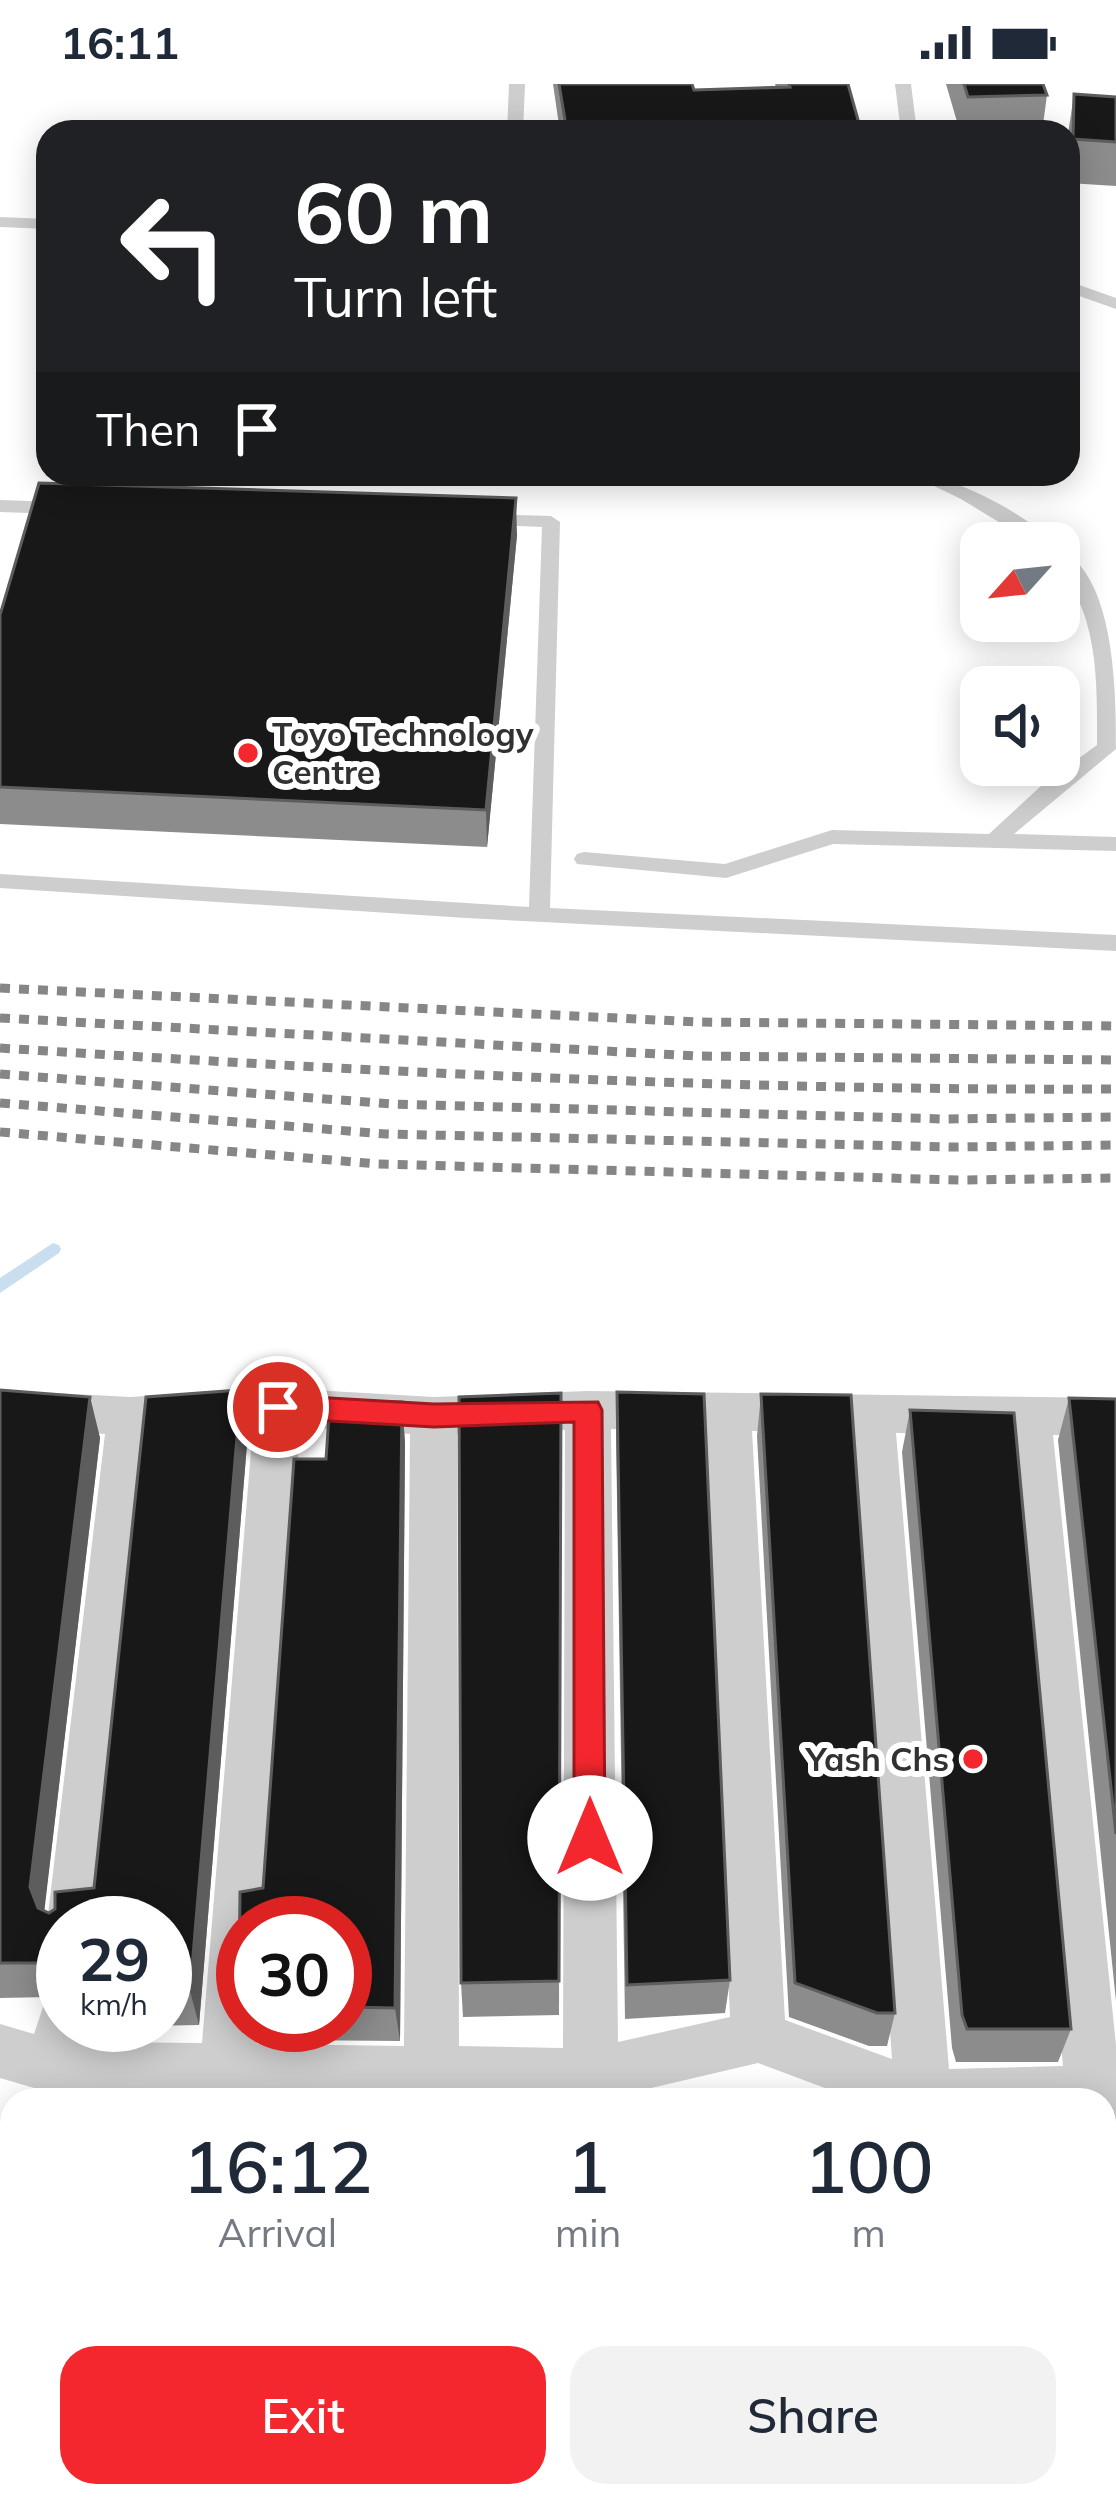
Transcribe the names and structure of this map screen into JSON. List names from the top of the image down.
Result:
{
  "places": ["Toyo Technology Centre", "Yash Chs"],
  "north": "bottom left",
  "page": {
    "status": "16:11",
    "turn": ["60 m", "Turn left"],
    "then": "Then",
    "speed": "29 km/h",
    "limit": "30",
    "eta": [
      "16:12",
      "Arrival",
      "1",
      "min",
      "100",
      "m"
    ],
    "buttons": ["Exit", "Share"]
  }
}
